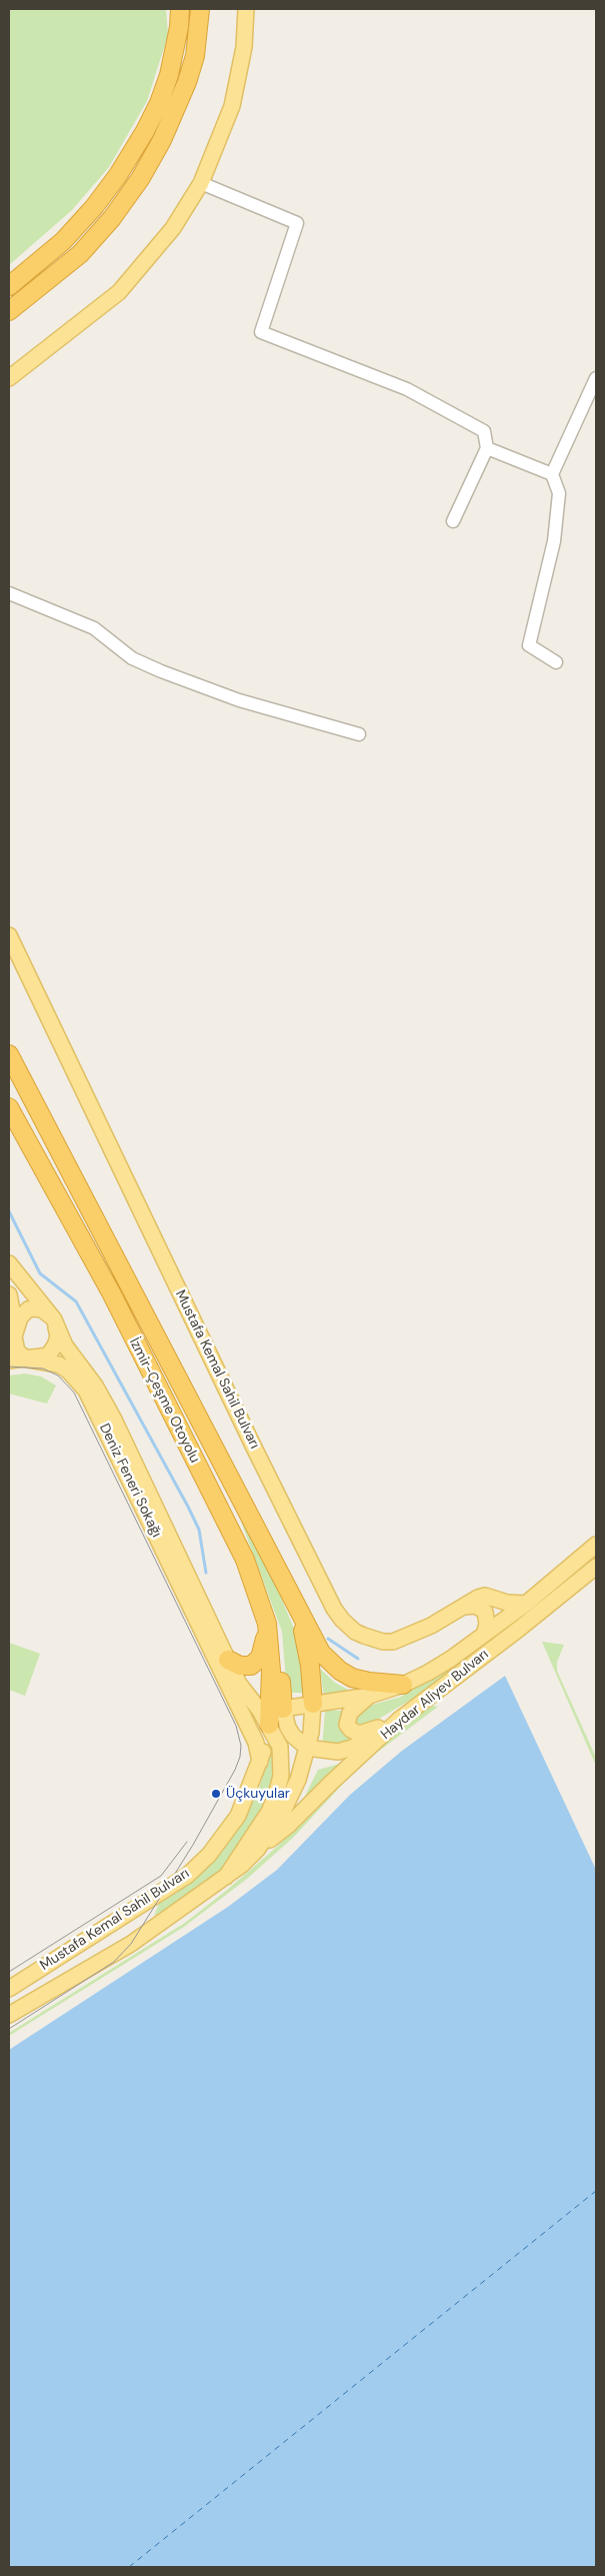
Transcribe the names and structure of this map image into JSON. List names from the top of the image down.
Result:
{
  "streets": {
    "highway": ["Mustafa Kemal Sahil Bulvarı", "İzmir-Çeşme Otoyolu"],
    "main road": ["Deniz Feneri Sokağı", "Haydar Aliyev Bulvarı"]
  },
  "crossings": [
    ["Mustafa Kemal Sahil Bulvarı", "İzmir-Çeşme Otoyolu"],
    ["Mustafa Kemal Sahil Bulvarı", "Haydar Aliyev Bulvarı"],
    ["İzmir-Çeşme Otoyolu", "Haydar Aliyev Bulvarı"]
  ],
  "places": ["Üçkuyular"]
}
